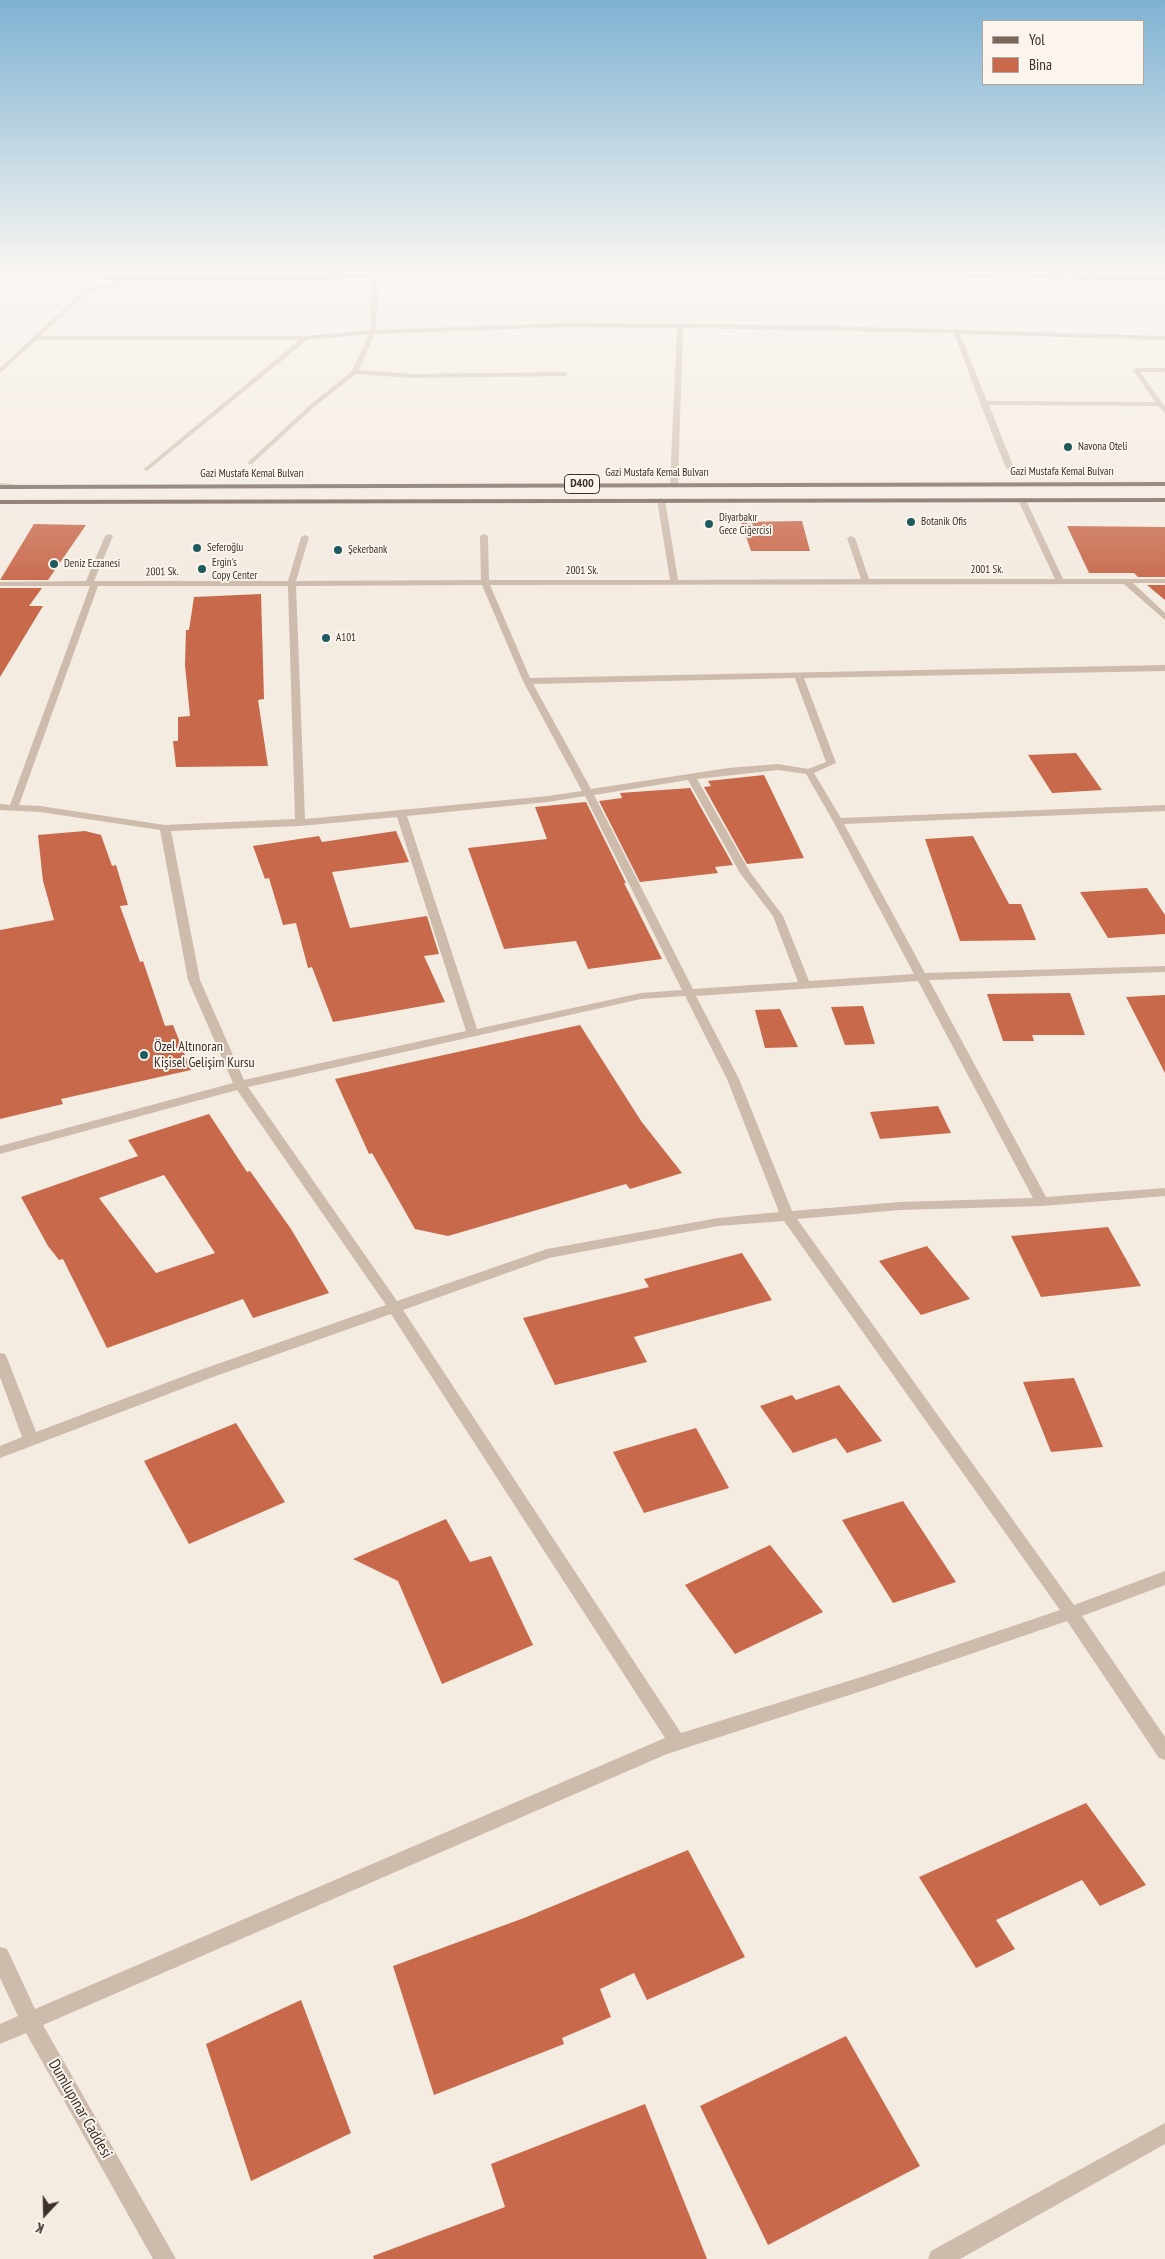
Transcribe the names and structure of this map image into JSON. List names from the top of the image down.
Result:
{
  "streets": {
    "highway": ["Gazi Mustafa Kemal Bulvarı", "D400"],
    "street": ["2001 Sk.", "Dumlupınar Caddesi"]
  },
  "places": [
    "Navona Oteli",
    "Botanik Ofis",
    "Diyarbakır Gece Ciğercisi",
    "Seferoğlu",
    "Şekerbank",
    "Deniz Eczanesi",
    "Ergin's Copy Center",
    "A101",
    "Özel Altınoran Kişisel Gelişim Kursu"
  ],
  "legend": ["Yol", "Bina"],
  "north": "bottom"
}
